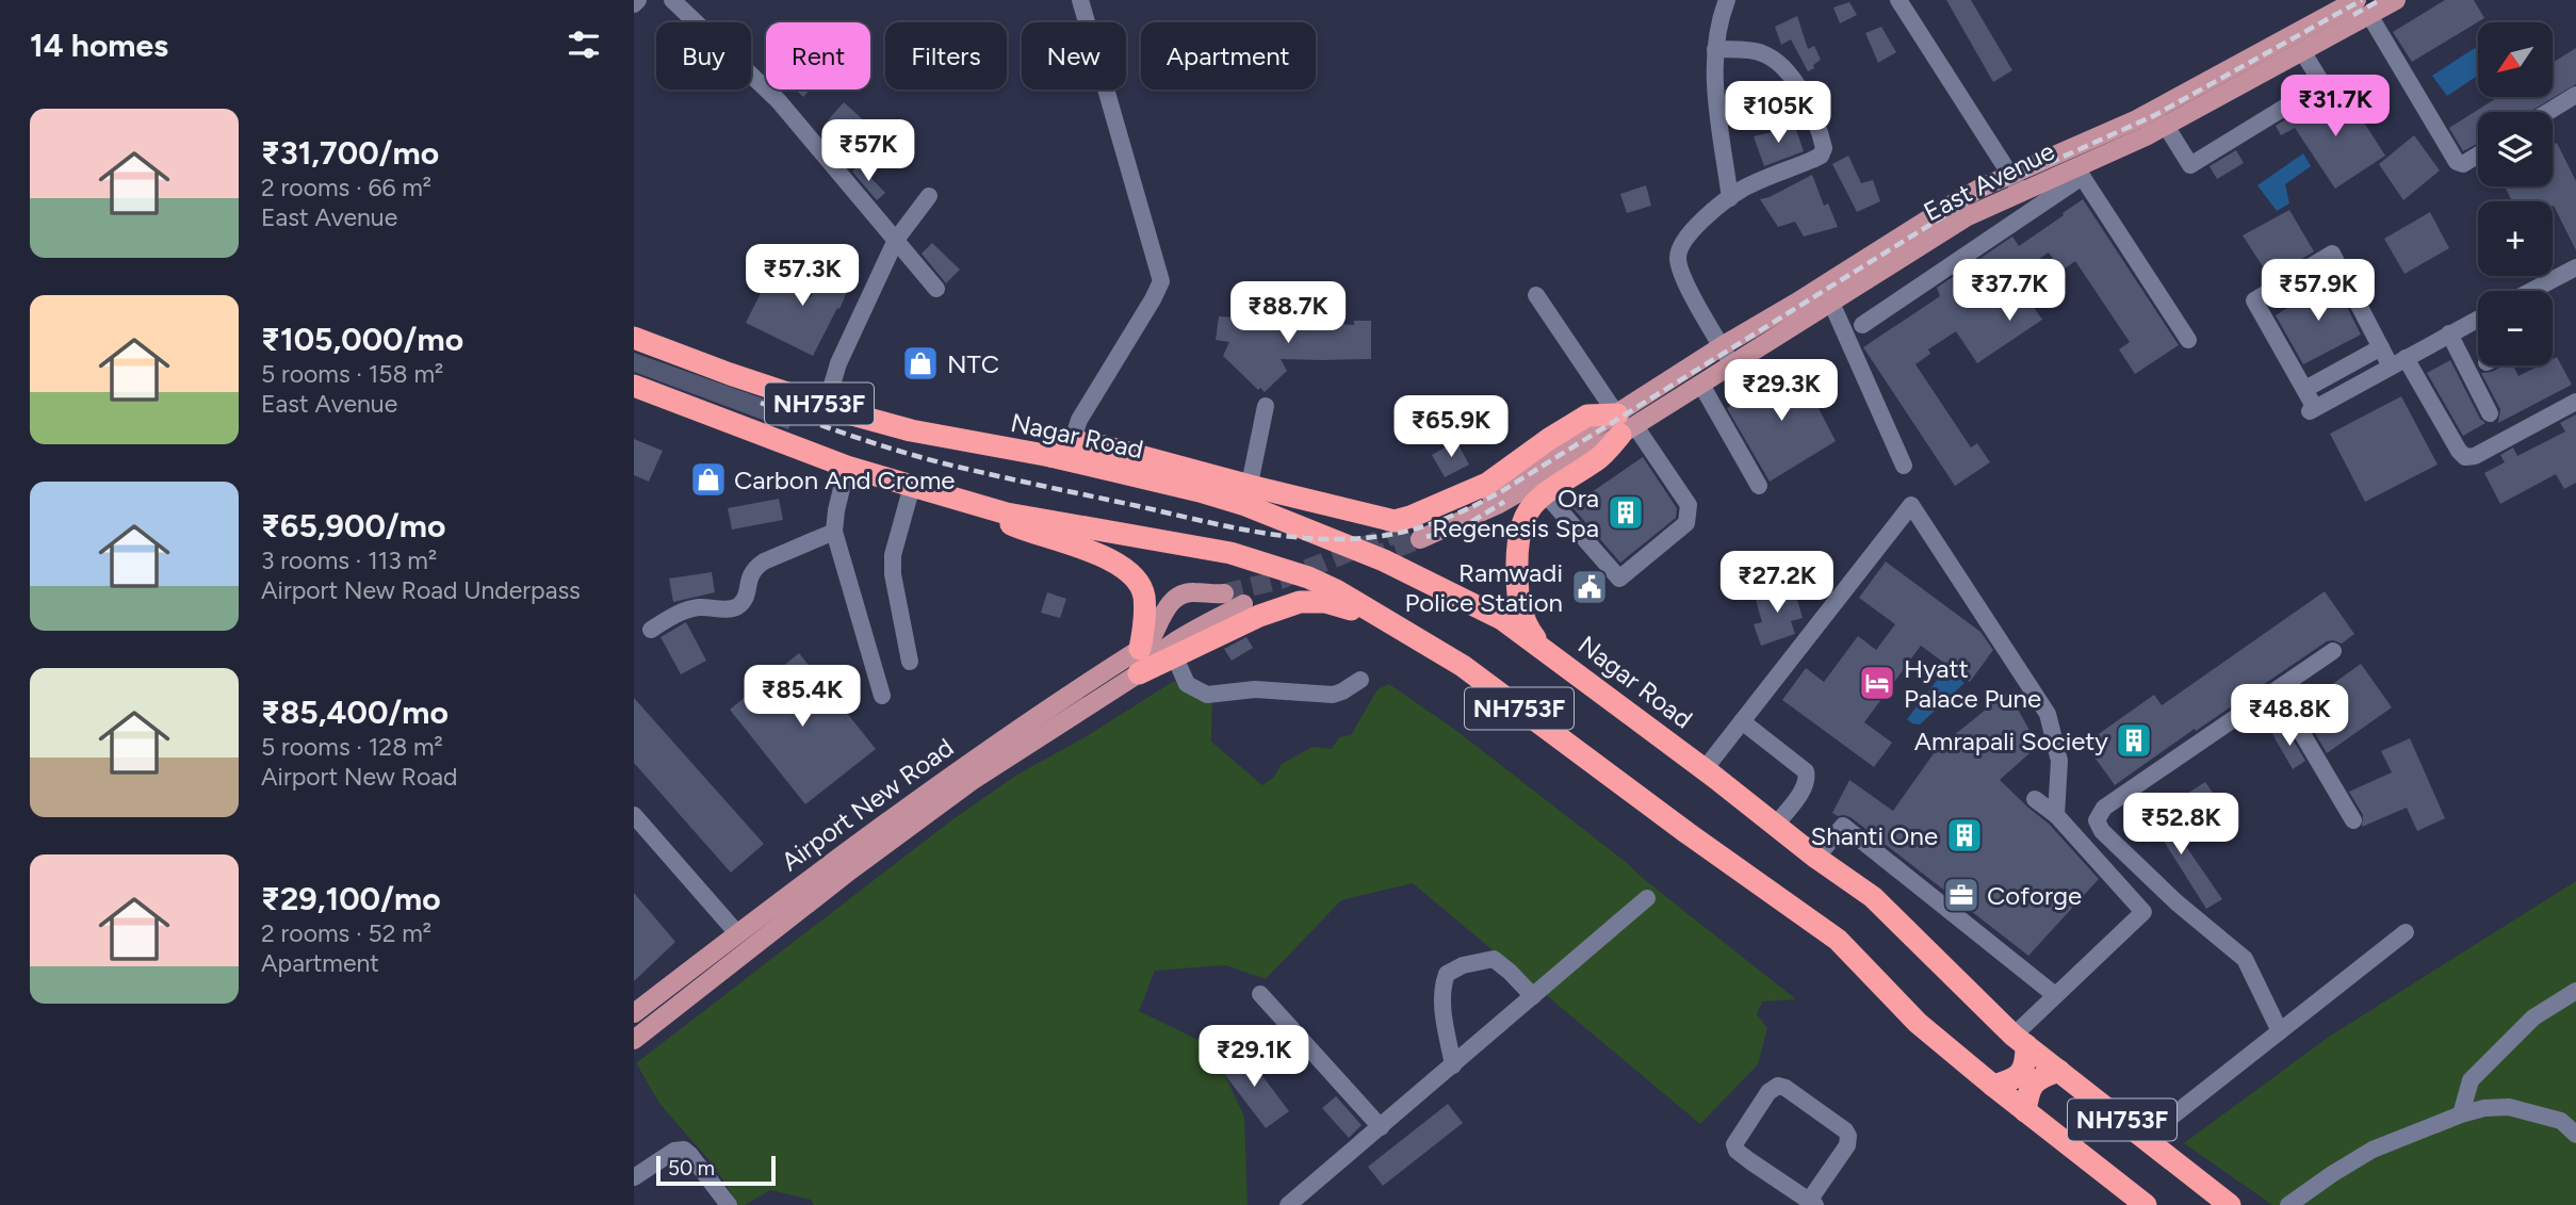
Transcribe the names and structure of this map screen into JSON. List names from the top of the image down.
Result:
{
  "streets": {
    "highway": ["NH753F", "Nagar Road"],
    "main road": ["East Avenue", "Airport New Road"]
  },
  "places": {
    "shop": ["NTC", "Carbon And Crome"],
    "building": ["Ora Regenesis Spa", "Amrapali Society", "Shanti One"],
    "public building": ["Ramwadi Police Station"],
    "hotel": ["Hyatt Palace Pune"],
    "office": ["Coforge"]
  },
  "scale_bar": "50 m",
  "north": "bottom left",
  "page": {
    "heading": "14 homes",
    "map_buttons": ["+", "−"],
    "chip": [
      "Buy",
      "Rent",
      "Filters",
      "New",
      "Apartment"
    ],
    "price": [
      "₹31.7K",
      "₹105K",
      "₹57K",
      "₹57.3K",
      "₹37.7K",
      "₹57.9K",
      "₹88.7K",
      "₹29.3K",
      "₹65.9K",
      "₹27.2K",
      "₹85.4K",
      "₹48.8K",
      "₹52.8K",
      "₹29.1K"
    ],
    "list": [
      {
        "name": "₹31,700/mo",
        "note": "2 rooms · 66 m² · East Avenue"
      },
      {
        "name": "₹105,000/mo",
        "note": "5 rooms · 158 m² · East Avenue"
      },
      {
        "name": "₹65,900/mo",
        "note": "3 rooms · 113 m² · Airport New Road Underpass"
      },
      {
        "name": "₹85,400/mo",
        "note": "5 rooms · 128 m² · Airport New Road"
      },
      {
        "name": "₹29,100/mo",
        "note": "2 rooms · 52 m² · Apartment"
      }
    ],
    "scale": "50 m"
  }
}
